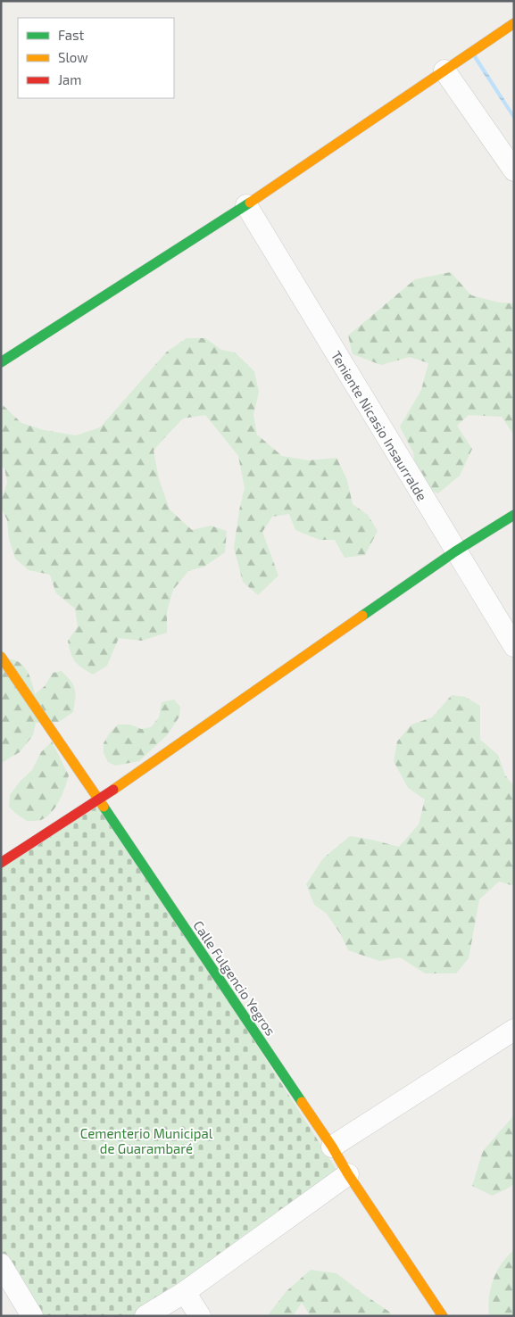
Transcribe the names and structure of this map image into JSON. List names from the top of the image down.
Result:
{
  "streets": {
    "street": ["Teniente Nicasio Insaurralde", "Calle Fulgencio Yegros"]
  },
  "parks": ["Cementerio Municipal de Guarambaré"],
  "legend": ["Fast", "Slow", "Jam"]
}
